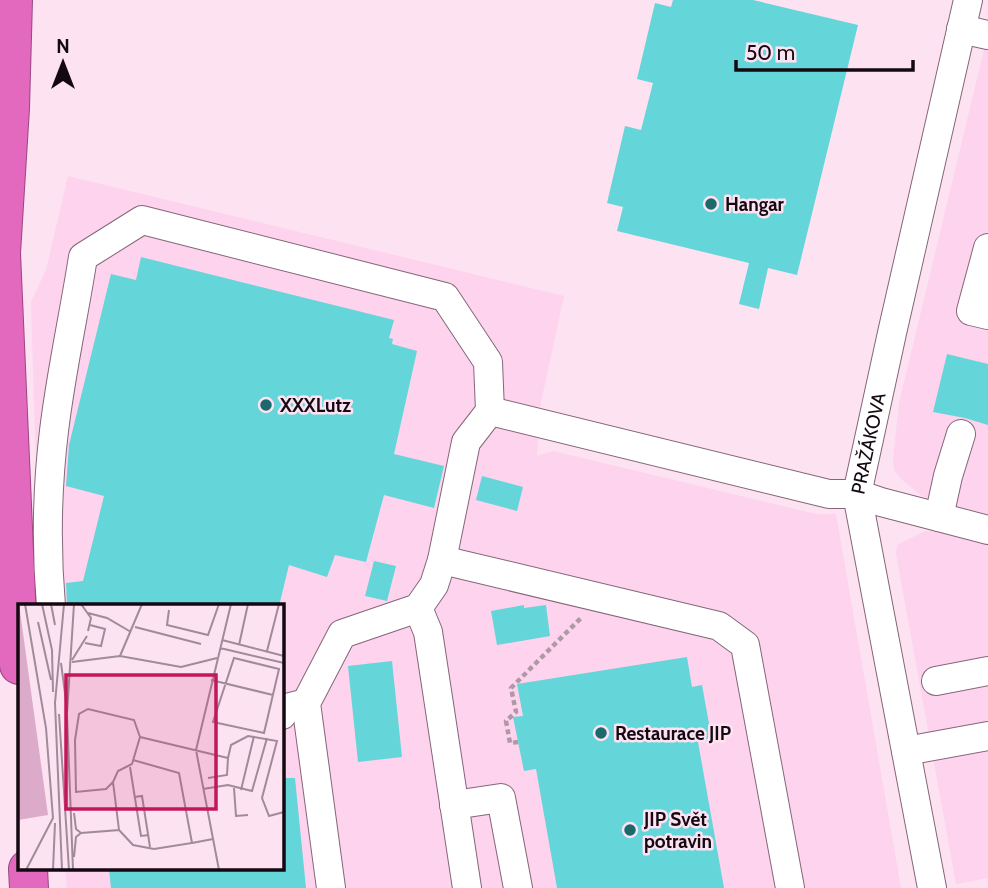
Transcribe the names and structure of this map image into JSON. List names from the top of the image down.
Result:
{
  "streets": {
    "street": ["PRAŽÁKOVA"]
  },
  "places": [
    "Hangar",
    "XXXLutz",
    "Restaurace JIP",
    "JIP Svět potravin"
  ],
  "scale_bar": "50 m",
  "north": "top"
}
